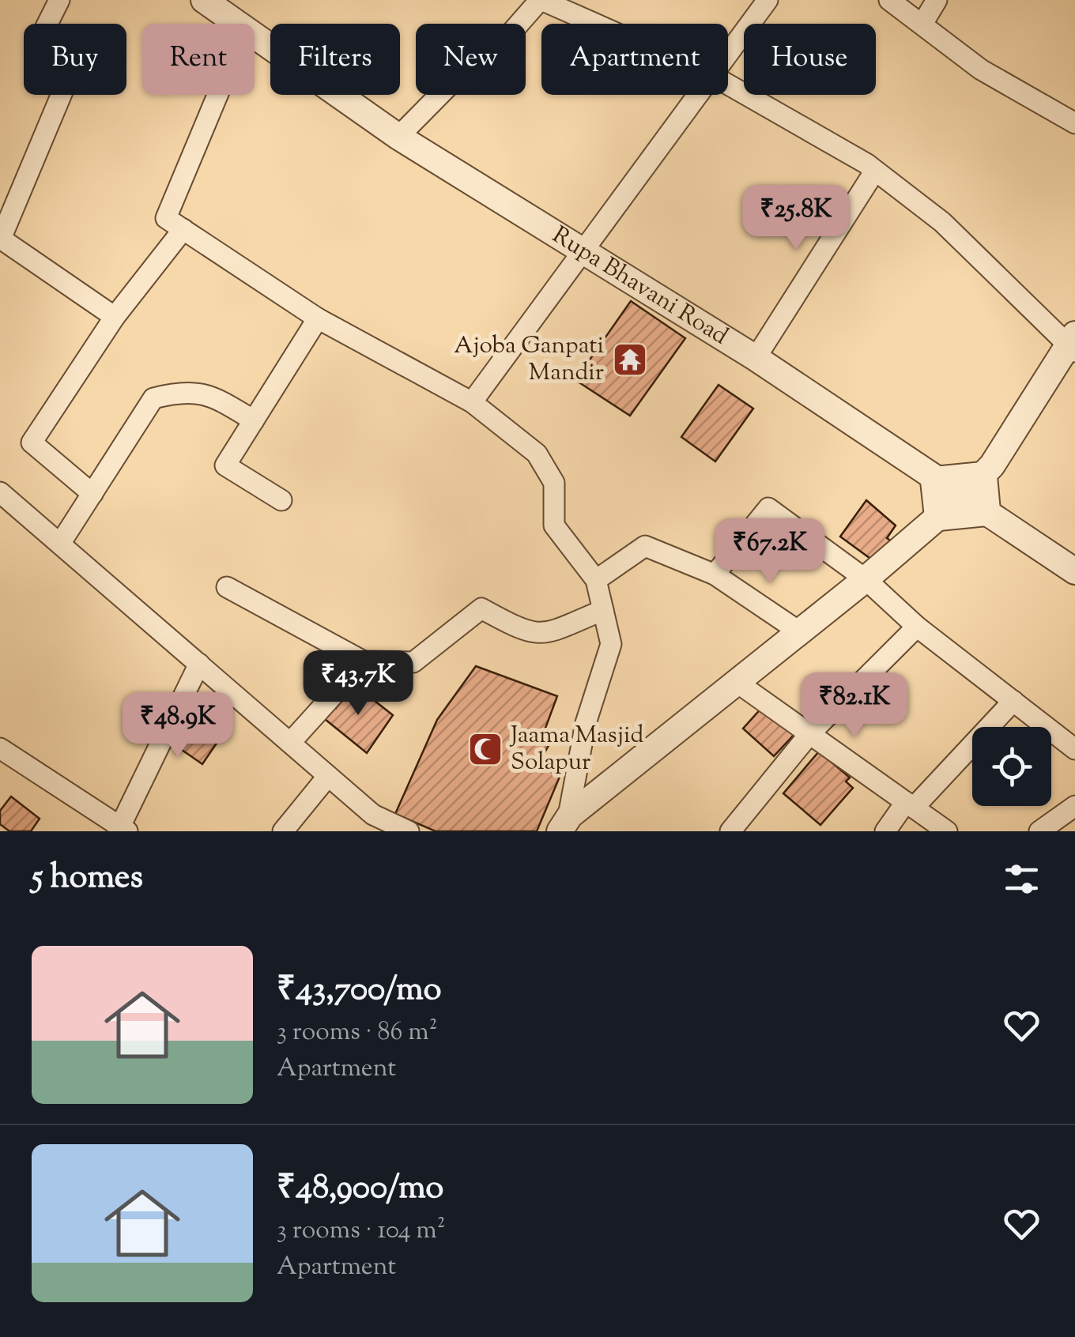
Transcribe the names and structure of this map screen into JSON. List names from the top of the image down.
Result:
{
  "streets": {
    "street": ["Rupa Bhavani Road"]
  },
  "places": {
    "temple": ["Ajoba Ganpati Mandir"],
    "mosque": ["Jaama Masjid Solapur"]
  },
  "page": {
    "chip": [
      "Buy",
      "Rent",
      "Filters",
      "New",
      "Apartment",
      "House"
    ],
    "price": [
      "₹25.8K",
      "₹67.2K",
      "₹43.7K",
      "₹82.1K",
      "₹48.9K"
    ],
    "heading": "5 homes",
    "list": [
      {
        "name": "₹43,700/mo",
        "note": "3 rooms · 86 m² · Apartment"
      },
      {
        "name": "₹48,900/mo",
        "note": "3 rooms · 104 m² · Apartment"
      }
    ]
  }
}
